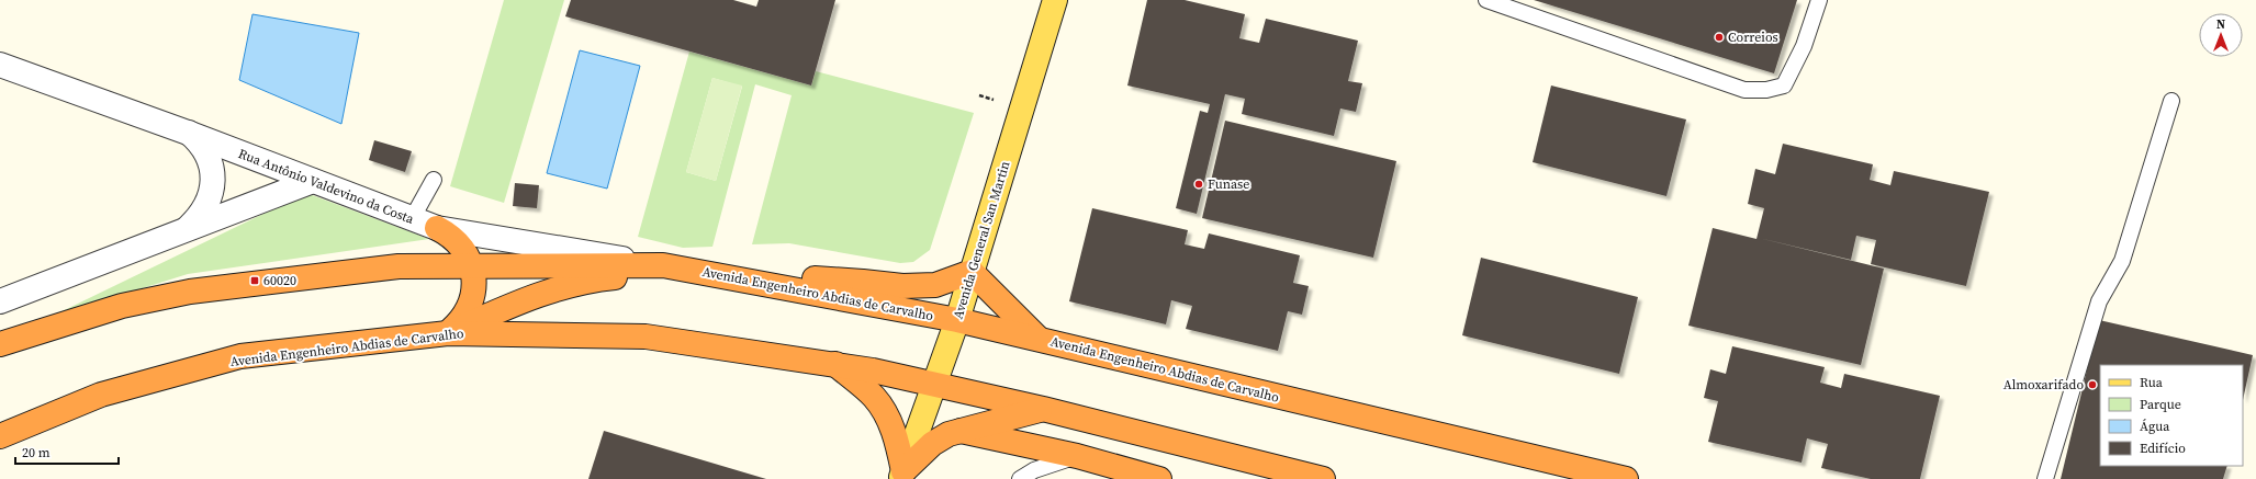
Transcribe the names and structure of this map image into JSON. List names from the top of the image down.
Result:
{
  "streets": {
    "highway": ["Avenida Engenheiro Abdias de Carvalho"],
    "main road": ["Avenida General San Martin"],
    "street": ["Rua Antônio Valdevino da Costa"]
  },
  "crossings": [
    ["Rua Antônio Valdevino da Costa", "Avenida Engenheiro Abdias de Carvalho"],
    ["Avenida General San Martin", "Avenida Engenheiro Abdias de Carvalho"]
  ],
  "places": {
    "other": ["Correios", "Funase", "Almoxarifado"],
    "transit": ["60020"]
  },
  "legend": [
    "Rua",
    "Parque",
    "Água",
    "Edifício"
  ],
  "scale_bar": "20 m",
  "north": "top"
}
